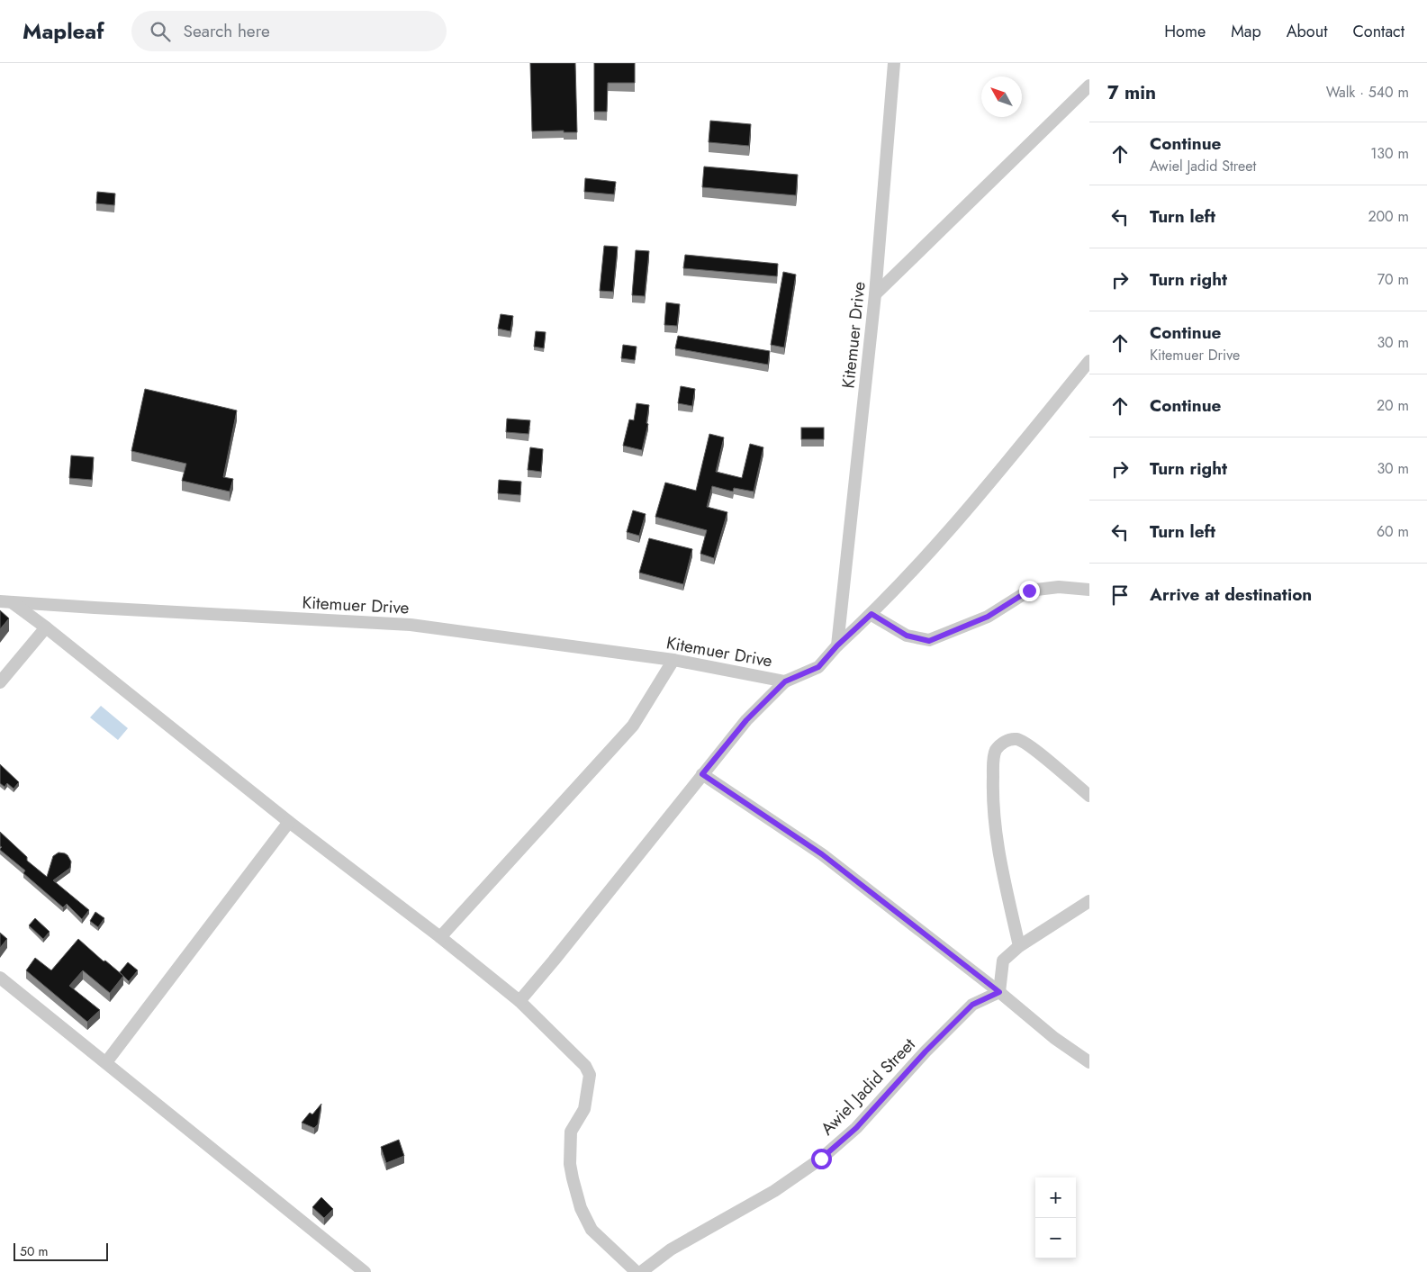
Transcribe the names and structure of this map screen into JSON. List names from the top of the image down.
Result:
{
  "streets": {
    "street": ["Kitemuer Drive", "Awiel Jadid Street"]
  },
  "scale_bar": "50 m",
  "north": "top left",
  "page": {
    "header": "Mapleaf",
    "search": "Search here",
    "nav": [
      "Home",
      "Map",
      "About",
      "Contact"
    ],
    "heading": ["7 min", "Walk · 540 m"],
    "list": [
      ["Continue", "Awiel Jadid Street", "130 m"],
      ["Turn left", "200 m"],
      ["Turn right", "70 m"],
      ["Continue", "Kitemuer Drive", "30 m"],
      ["Continue", "20 m"],
      ["Turn right", "30 m"],
      ["Turn left", "60 m"],
      "Arrive at destination"
    ],
    "map_buttons": ["+", "−"],
    "scale": "50 m"
  }
}
